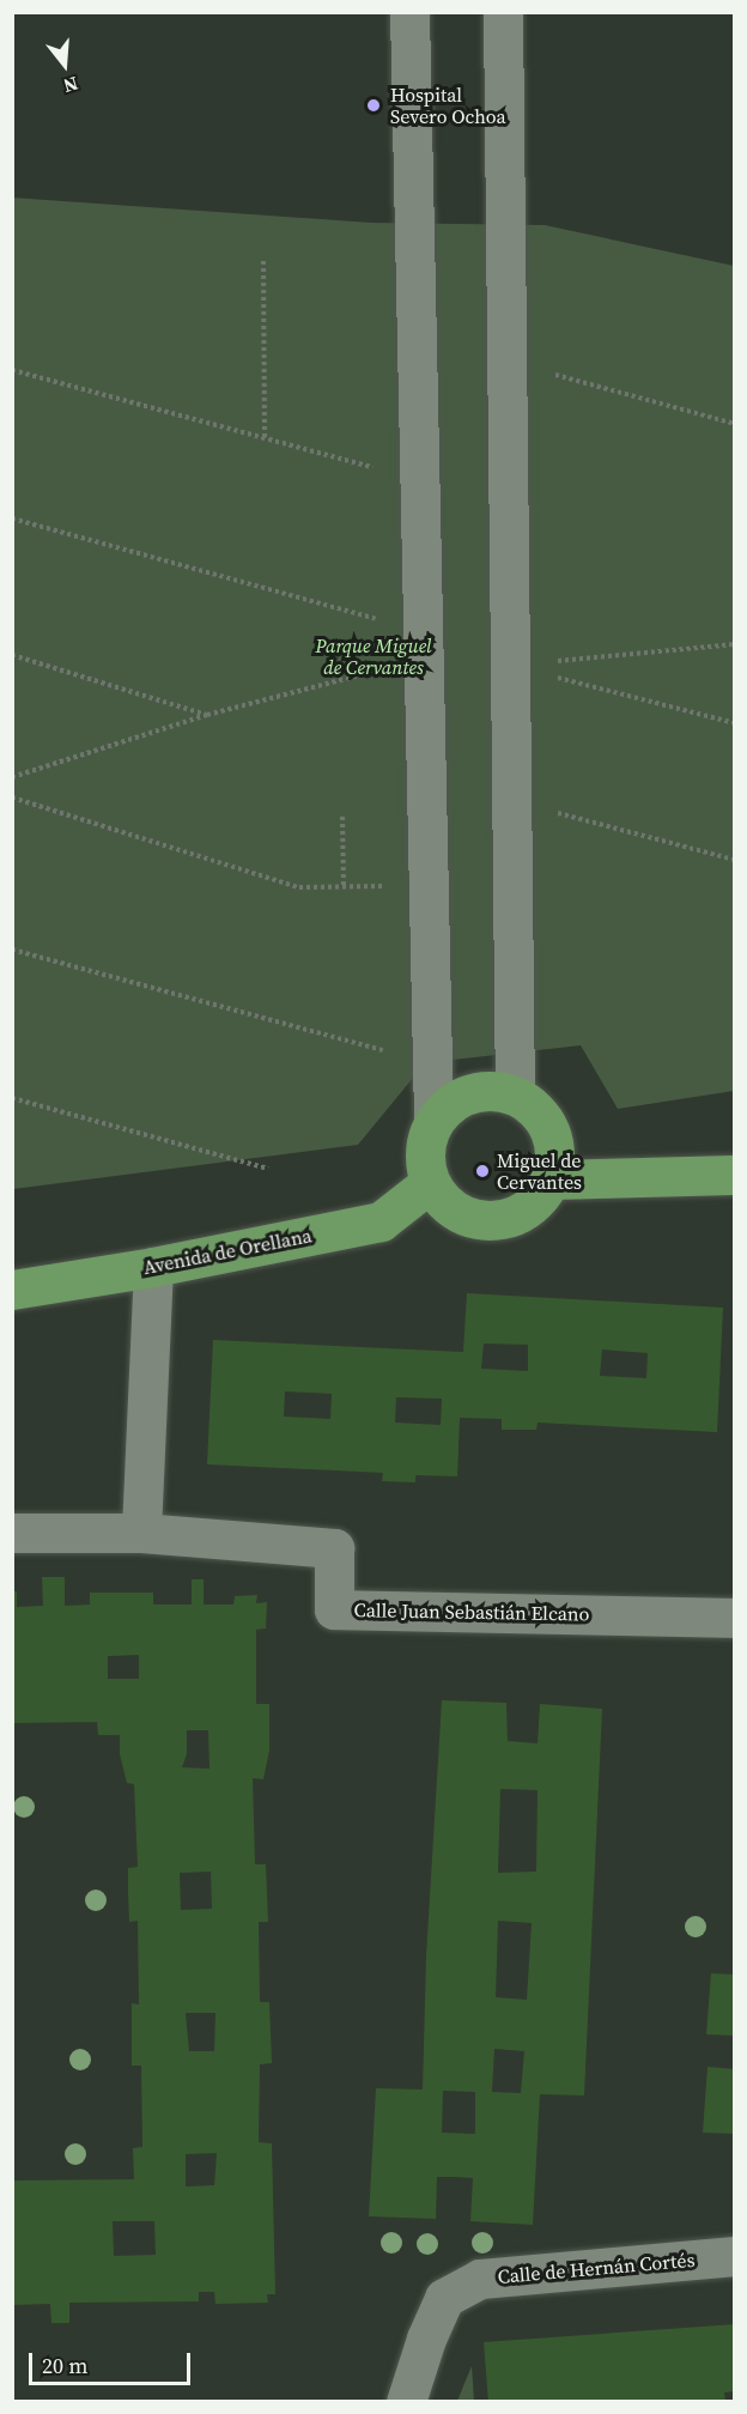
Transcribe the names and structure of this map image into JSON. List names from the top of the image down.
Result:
{
  "streets": {
    "main road": ["Avenida de Orellana"],
    "street": ["Calle Juan Sebastián Elcano", "Calle de Hernán Cortés"]
  },
  "parks": ["Parque Miguel de Cervantes"],
  "places": ["Hospital Severo Ochoa", "Miguel de Cervantes"],
  "scale_bar": "20 m",
  "north": "bottom"
}
